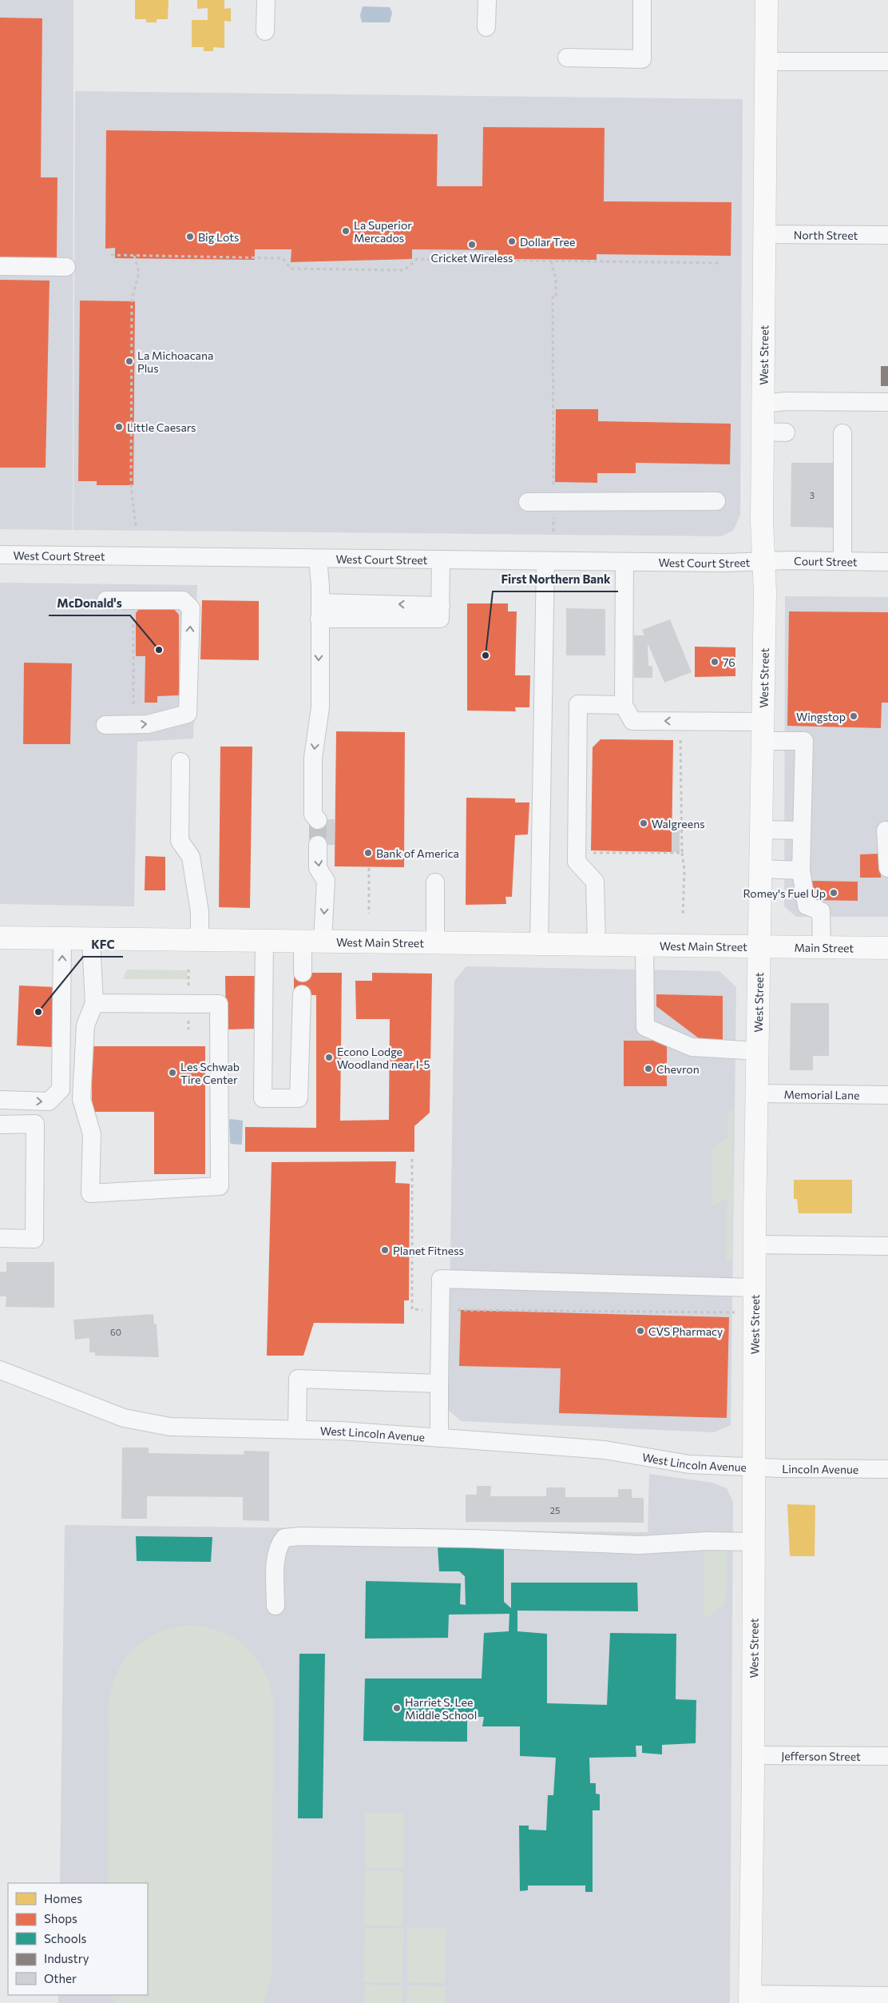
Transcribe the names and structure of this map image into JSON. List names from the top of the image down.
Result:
{
  "streets": {
    "main road": ["West Street", "West Main Street", "Main Street"],
    "street": [
      "North Street",
      "West Court Street",
      "Court Street",
      "Memorial Lane",
      "West Lincoln Avenue",
      "Lincoln Avenue",
      "Jefferson Street"
    ]
  },
  "crossings": [
    ["North Street", "West Street"],
    ["West Street", "West Court Street"],
    ["West Street", "Court Street"],
    ["West Street", "West Main Street"],
    ["West Street", "Main Street"],
    ["West Street", "Memorial Lane"],
    ["West Street", "West Lincoln Avenue"],
    ["West Street", "Lincoln Avenue"],
    ["West Street", "Jefferson Street"],
    ["West Court Street", "Court Street"],
    ["West Main Street", "Main Street"],
    ["West Lincoln Avenue", "Lincoln Avenue"]
  ],
  "places": [
    "La Superior Mercados",
    "Big Lots",
    "Dollar Tree",
    "Cricket Wireless",
    "La Michoacana Plus",
    "Little Caesars",
    "McDonald's",
    "First Northern Bank",
    "76",
    "Wingstop",
    "Walgreens",
    "Bank of America",
    "Romey's Fuel Up",
    "KFC",
    "Econo Lodge Woodland near I-5",
    "Chevron",
    "Les Schwab Tire Center",
    "Planet Fitness",
    "CVS Pharmacy",
    "Harriet S. Lee Middle School"
  ],
  "house_numbers": ["3", "60", "25"],
  "legend": [
    "Homes",
    "Shops",
    "Schools",
    "Industry",
    "Other"
  ]
}
